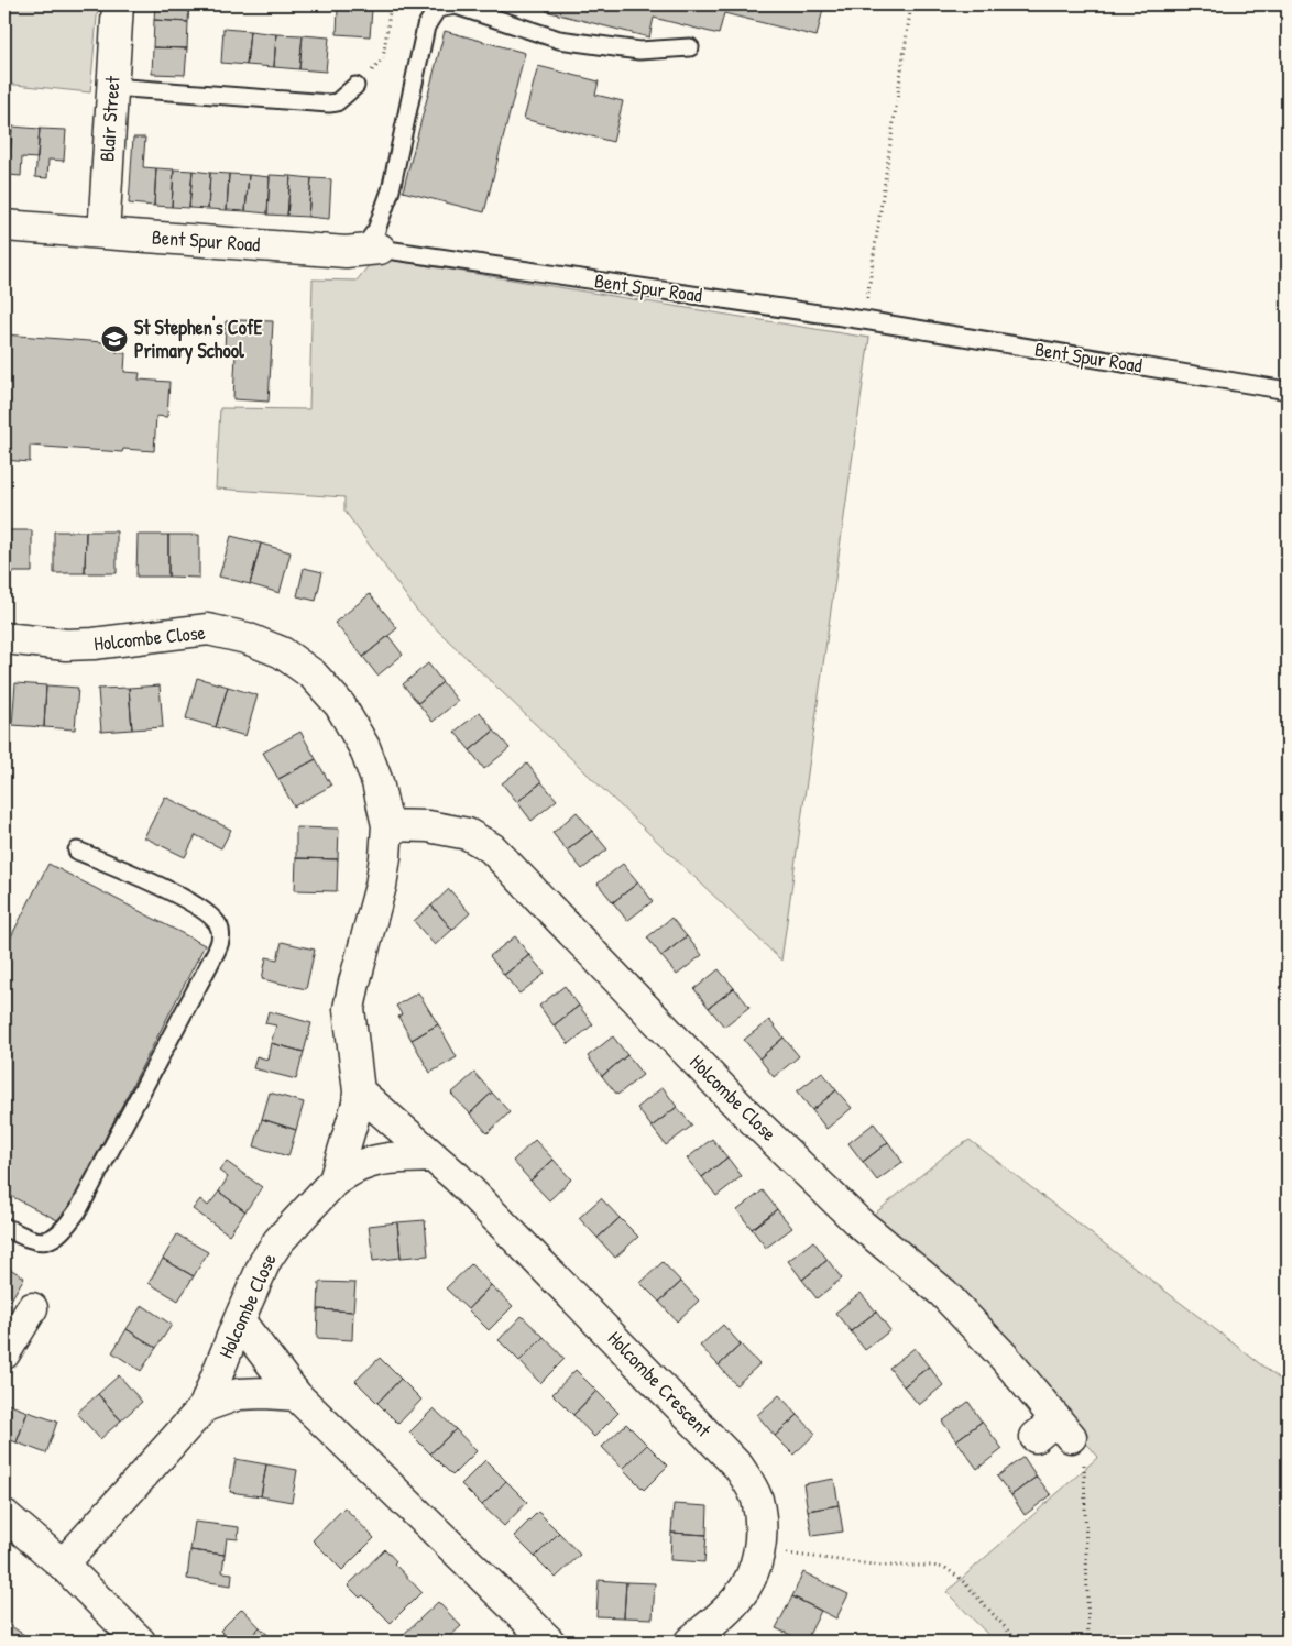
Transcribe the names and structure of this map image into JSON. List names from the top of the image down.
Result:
{
  "streets": {
    "street": [
      "Blair Street",
      "Bent Spur Road",
      "Holcombe Close",
      "Holcombe Crescent"
    ]
  },
  "crossings": [
    ["Blair Street", "Bent Spur Road"],
    ["Holcombe Close", "Holcombe Crescent"]
  ],
  "places": {
    "school or university": ["St Stephen's CofE Primary School"]
  }
}
